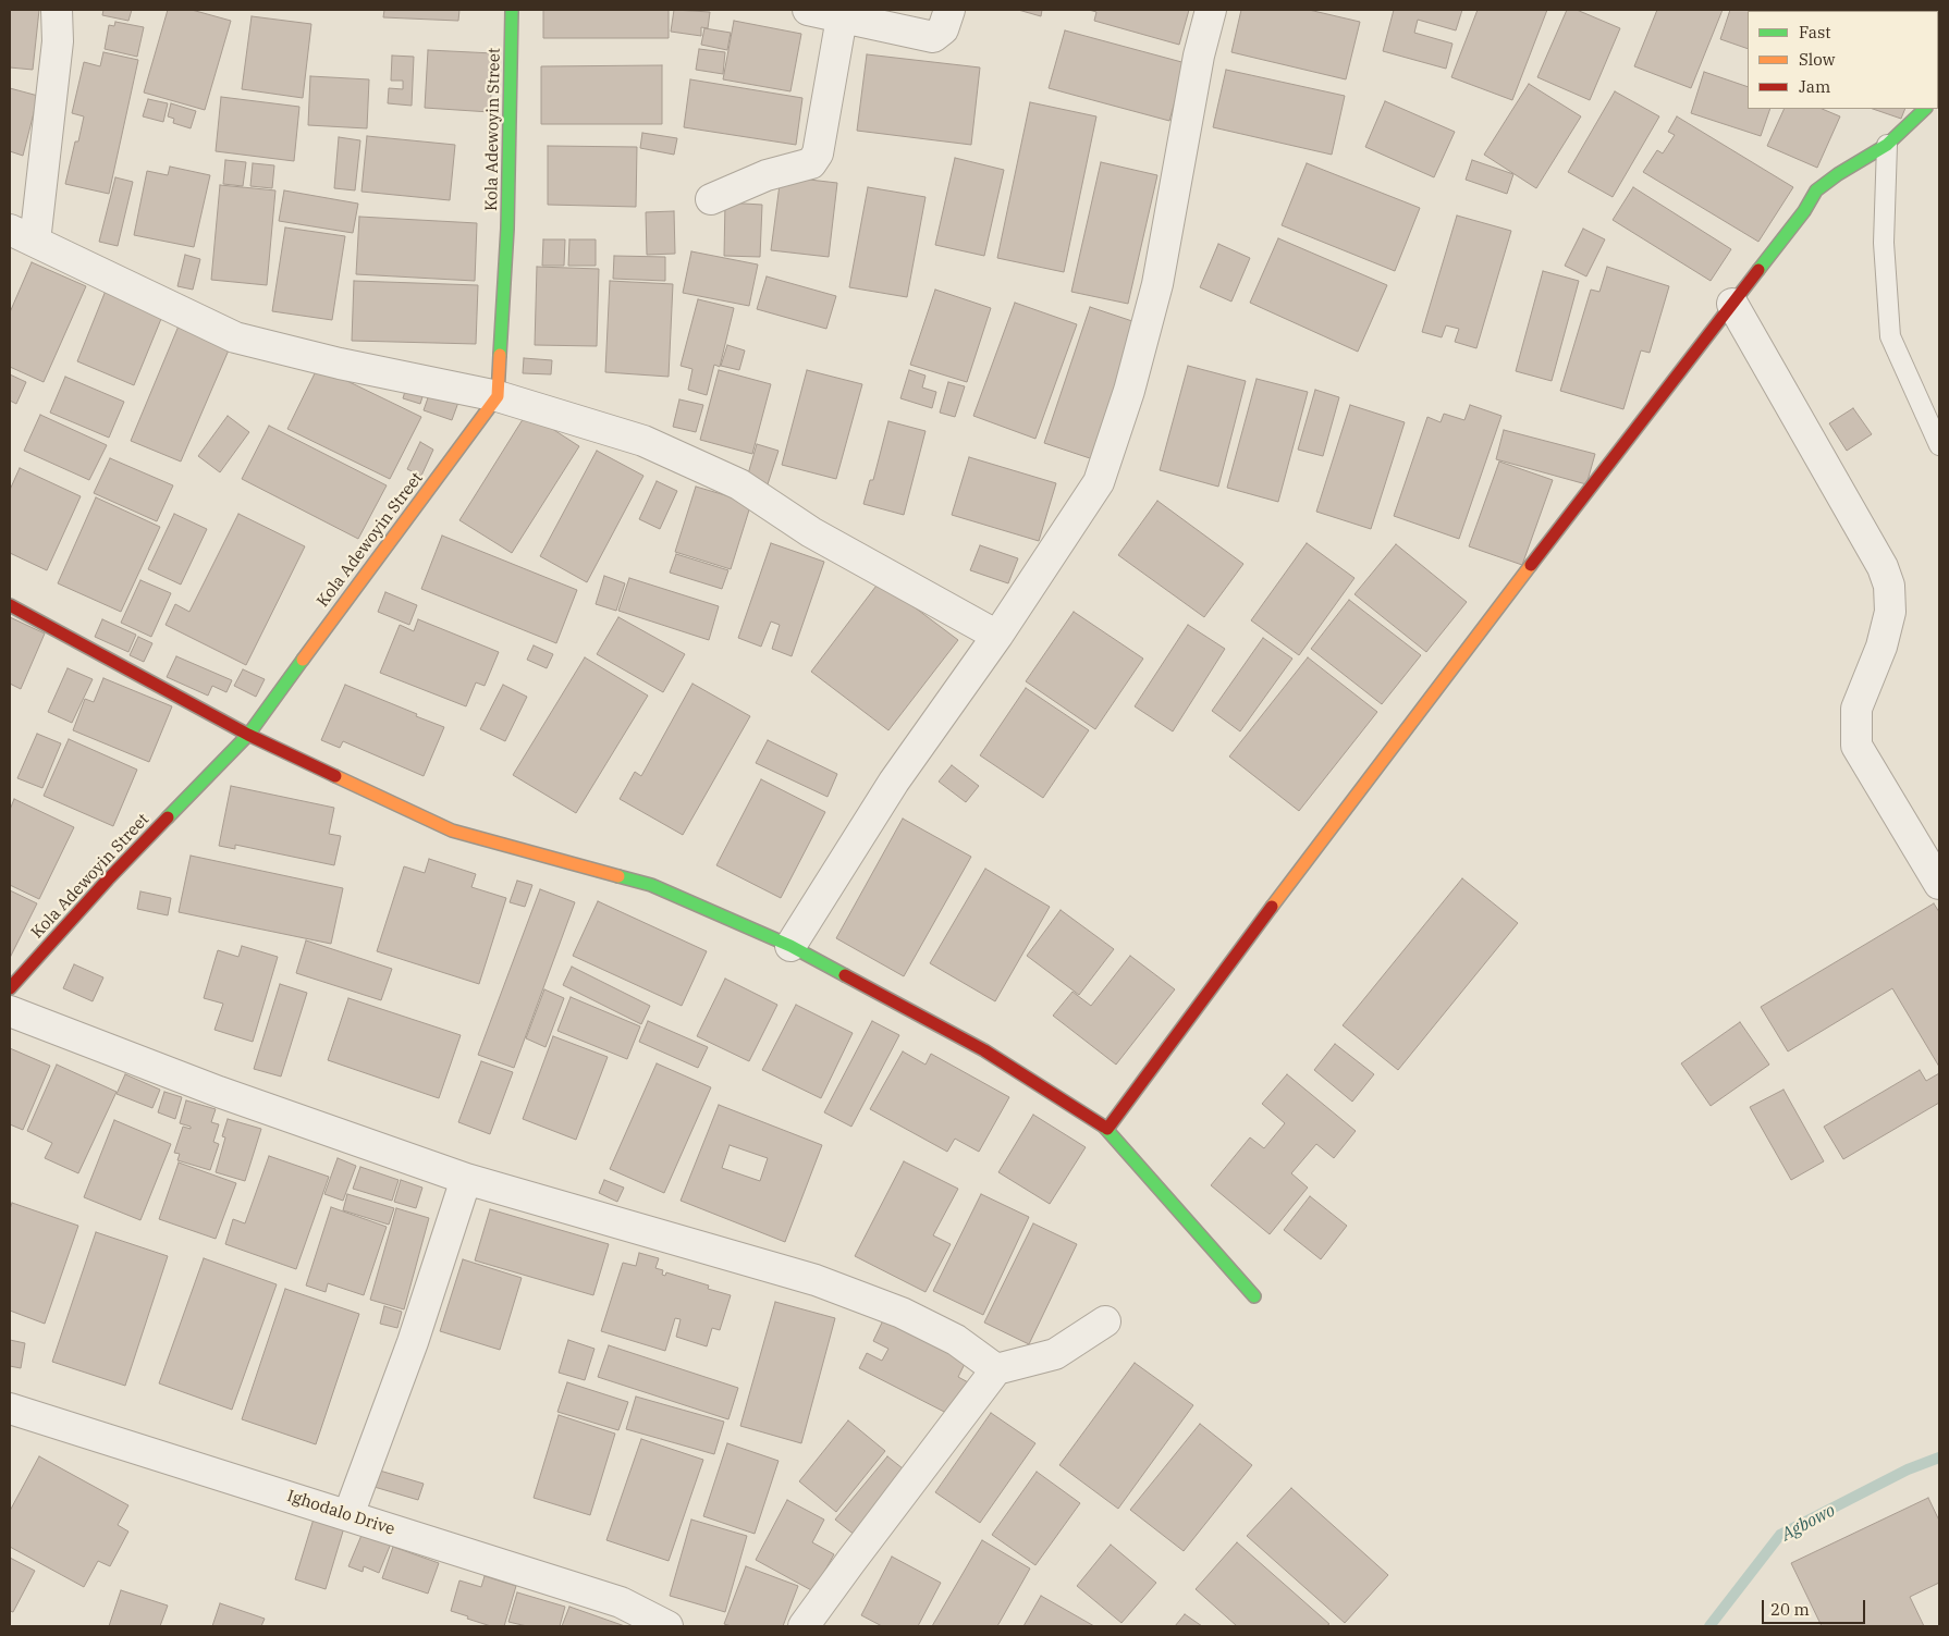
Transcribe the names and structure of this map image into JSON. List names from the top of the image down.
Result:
{
  "streets": {
    "street": ["Kola Adewoyin Street", "Ighodalo Drive"]
  },
  "water": ["Agbowo"],
  "legend": ["Fast", "Slow", "Jam"],
  "scale_bar": "20 m"
}
